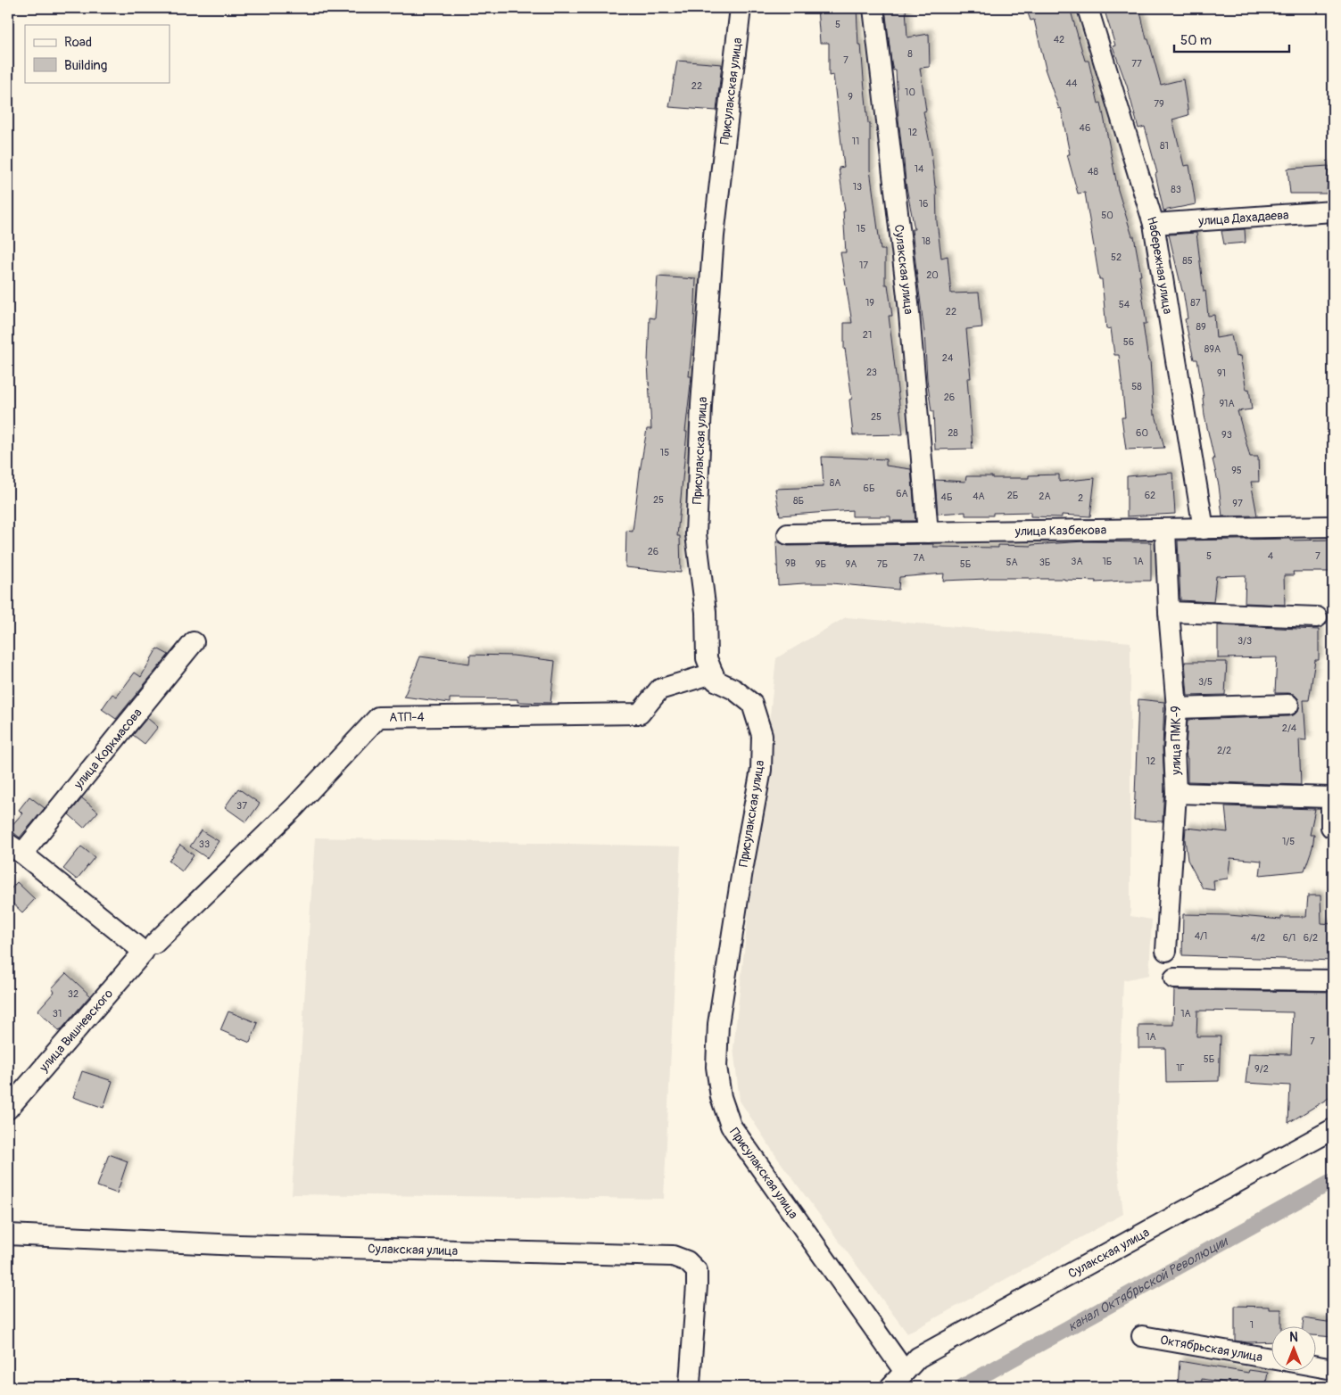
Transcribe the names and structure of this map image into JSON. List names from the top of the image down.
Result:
{
  "streets": {
    "street": [
      "Присулакская улица",
      "улица Дахадаева",
      "Набережная улица",
      "Сулакская улица",
      "улица Казбекова",
      "АТП-4",
      "улица ПМК-9",
      "улица Коркмасова",
      "улица Вишневского",
      "Октябрьская улица"
    ]
  },
  "crossings": [
    ["Присулакская улица", "Сулакская улица"],
    ["Присулакская улица", "АТП-4"],
    ["улица Дахадаева", "Набережная улица"],
    ["Набережная улица", "улица Казбекова"],
    ["Сулакская улица", "улица Казбекова"],
    ["улица Казбекова", "улица ПМК-9"],
    ["АТП-4", "улица Вишневского"]
  ],
  "water": ["канал Октябрьской Революции"],
  "house_numbers": [
    "5",
    "42",
    "8",
    "7",
    "77",
    "44",
    "22",
    "10",
    "9",
    "79",
    "46",
    "12",
    "11",
    "81",
    "14",
    "48",
    "13",
    "83",
    "16",
    "50",
    "15",
    "18",
    "52",
    "85",
    "17",
    "20",
    "19",
    "87",
    "54",
    "22",
    "89",
    "21",
    "56",
    "89А",
    "24",
    "23",
    "91",
    "58",
    "26",
    "91А",
    "25",
    "28",
    "60",
    "93",
    "15",
    "95",
    "8А",
    "6Б",
    "6А",
    "2Б",
    "62",
    "4А",
    "2А",
    "4Б",
    "2",
    "25",
    "8Б",
    "97",
    "26",
    "5",
    "4",
    "7",
    "7А",
    "3А",
    "1Б",
    "1А",
    "5А",
    "3Б",
    "9В",
    "9Б",
    "9А",
    "7Б",
    "5Б",
    "3/3",
    "3/5",
    "2/4",
    "2/2",
    "12",
    "37",
    "1/5",
    "33",
    "4/1",
    "4/2",
    "6/1",
    "6/2",
    "32",
    "31",
    "1А",
    "1А",
    "7",
    "5Б",
    "1Г",
    "9/2",
    "1"
  ],
  "legend": ["Road", "Building"],
  "scale_bar": "50 m",
  "north": "top"
}
